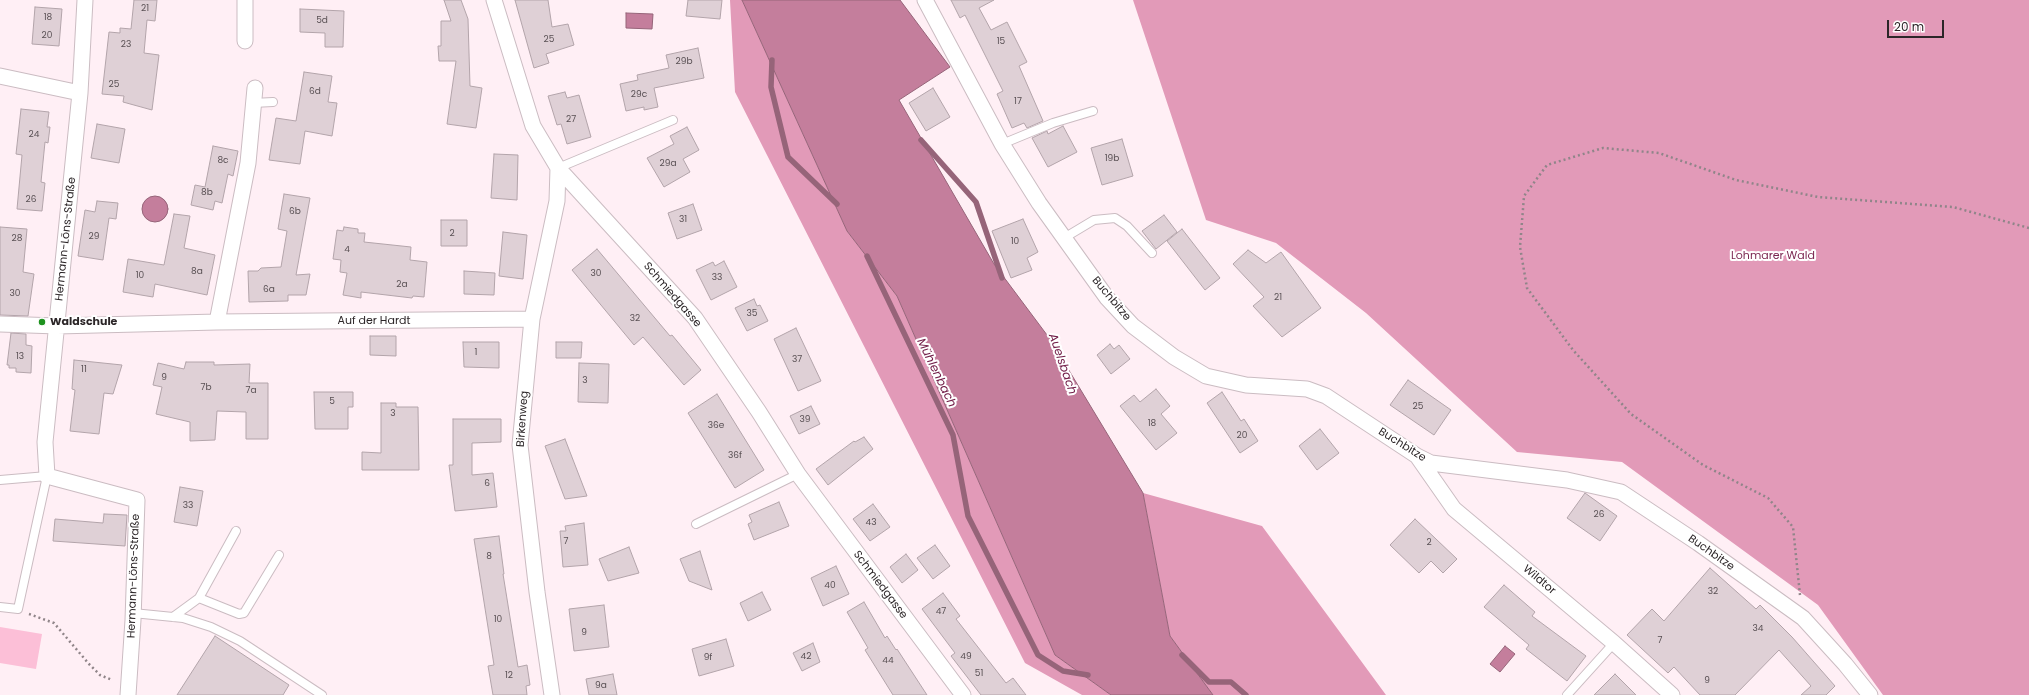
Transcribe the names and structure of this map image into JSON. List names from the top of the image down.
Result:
{
  "streets": {
    "street": [
      "Hermann-Löns-Straße",
      "Schmiedgasse",
      "Buchbitze",
      "Auf der Hardt",
      "Birkenweg",
      "Wildtor"
    ]
  },
  "crossings": [
    ["Hermann-Löns-Straße", "Auf der Hardt"],
    ["Schmiedgasse", "Birkenweg"],
    ["Buchbitze", "Wildtor"],
    ["Auf der Hardt", "Birkenweg"]
  ],
  "water": ["Auelsbach", "Mühlenbach"],
  "parks": ["Lohmarer Wald"],
  "places": ["Waldschule"],
  "house_numbers": [
    "21",
    "18",
    "5d",
    "20",
    "25",
    "15",
    "23",
    "29b",
    "25",
    "6d",
    "29c",
    "17",
    "27",
    "24",
    "19b",
    "8c",
    "29a",
    "8b",
    "26",
    "6b",
    "31",
    "2",
    "29",
    "28",
    "10",
    "4",
    "8a",
    "30",
    "10",
    "33",
    "2a",
    "6a",
    "30",
    "21",
    "35",
    "32",
    "1",
    "13",
    "37",
    "11",
    "9",
    "3",
    "7b",
    "7a",
    "5",
    "25",
    "3",
    "39",
    "18",
    "36e",
    "20",
    "36f",
    "6",
    "33",
    "26",
    "43",
    "7",
    "2",
    "8",
    "40",
    "32",
    "47",
    "10",
    "34",
    "9",
    "7",
    "42",
    "49",
    "9f",
    "44",
    "51",
    "12",
    "9",
    "9a"
  ],
  "scale_bar": "20 m"
}
